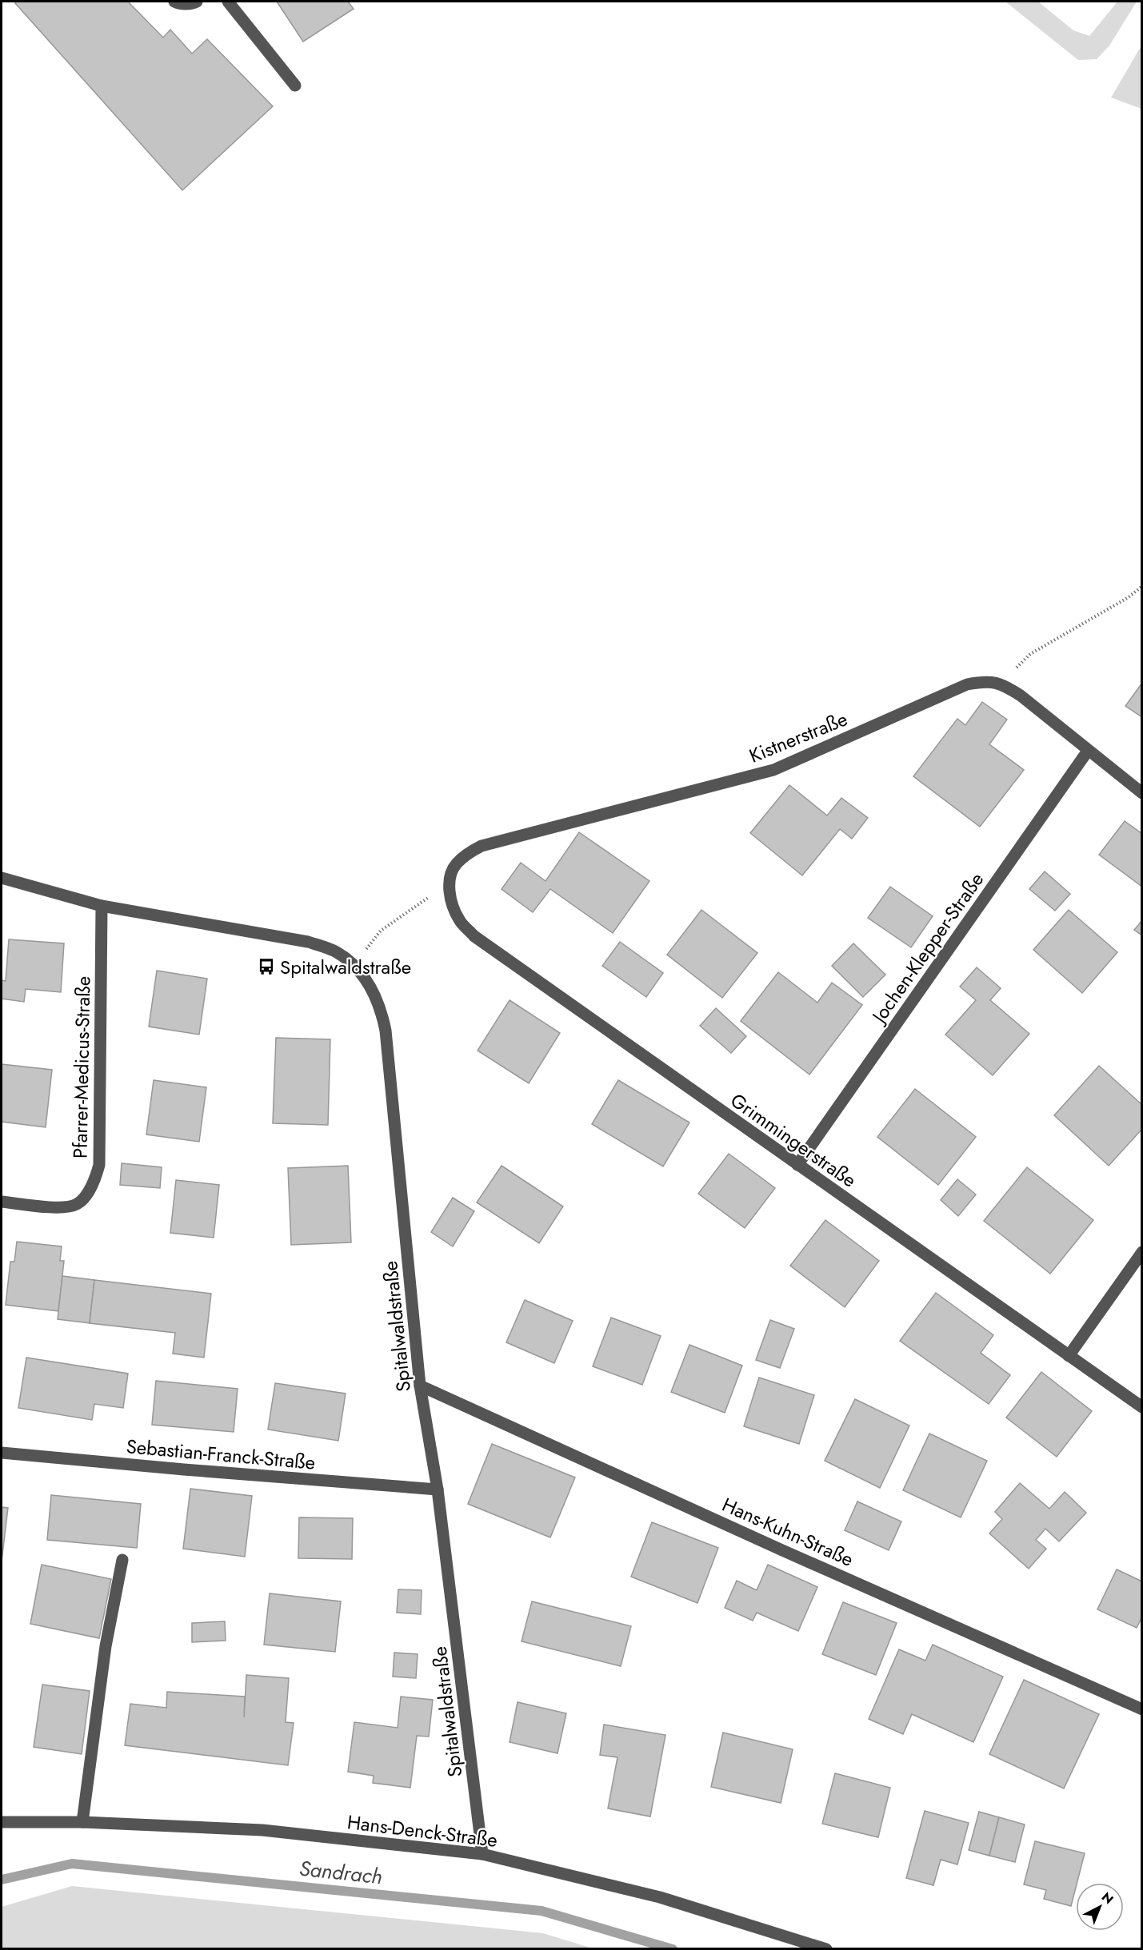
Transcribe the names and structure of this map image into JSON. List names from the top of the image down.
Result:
{
  "streets": {
    "street": [
      "Kistnerstraße",
      "Jochen-Klepper-Straße",
      "Pfarrer-Medicus-Straße",
      "Grimmingerstraße",
      "Spitalwaldstraße",
      "Sebastian-Franck-Straße",
      "Hans-Kuhn-Straße",
      "Hans-Denck-Straße"
    ]
  },
  "crossings": [
    ["Kistnerstraße", "Grimmingerstraße"],
    ["Jochen-Klepper-Straße", "Grimmingerstraße"],
    ["Pfarrer-Medicus-Straße", "Spitalwaldstraße"],
    ["Spitalwaldstraße", "Sebastian-Franck-Straße"],
    ["Spitalwaldstraße", "Hans-Kuhn-Straße"],
    ["Spitalwaldstraße", "Hans-Denck-Straße"]
  ],
  "water": ["Sandrach"],
  "places": {
    "bus stop": ["Spitalwaldstraße"]
  },
  "north": "top right"
}
